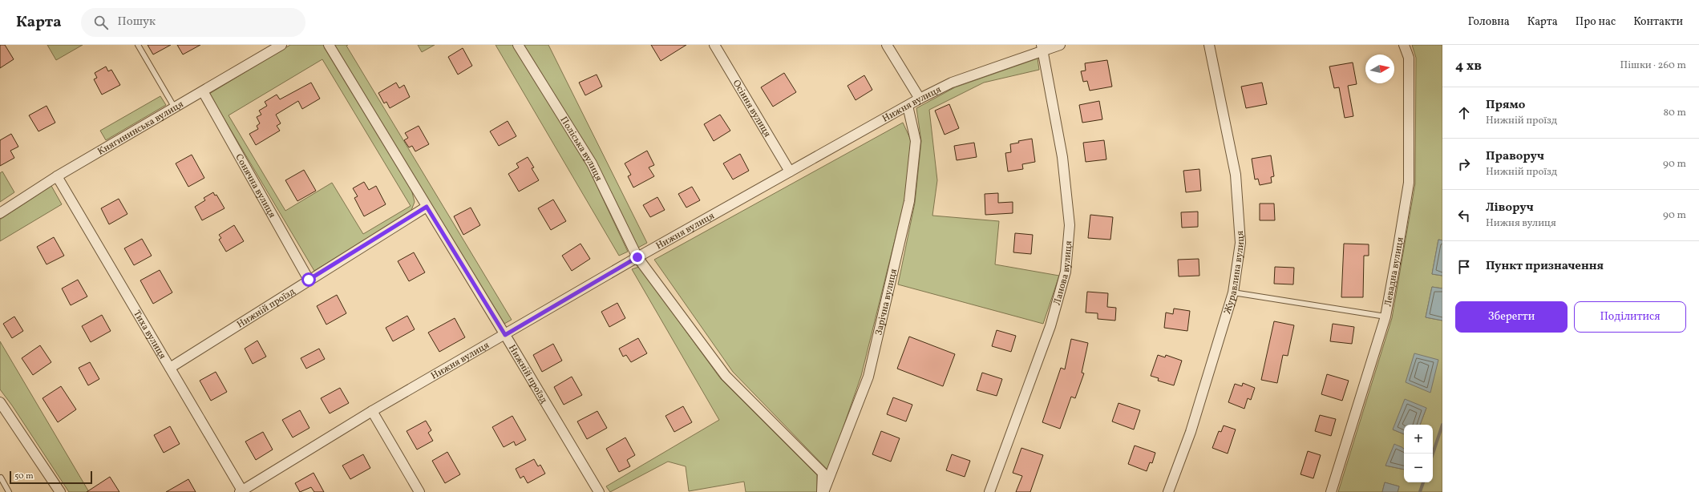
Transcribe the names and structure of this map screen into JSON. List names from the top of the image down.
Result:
{
  "streets": {
    "street": [
      "Нижня вулиця",
      "Осіння вулиця",
      "Княгининська вулиця",
      "Поліська вулиця",
      "Сонячна вулиця",
      "Журавлина вулиця",
      "Левадна вулиця",
      "Ланова вулиця",
      "Зарічна вулиця",
      "Нижній проїзд",
      "Тиха вулиця"
    ]
  },
  "crossings": [
    ["Нижня вулиця", "Осіння вулиця"],
    ["Нижня вулиця", "Поліська вулиця"],
    ["Нижня вулиця", "Ланова вулиця"],
    ["Нижня вулиця", "Зарічна вулиця"],
    ["Нижня вулиця", "Нижній проїзд"],
    ["Нижня вулиця", "Тиха вулиця"],
    ["Княгининська вулиця", "Сонячна вулиця"],
    ["Княгининська вулиця", "Тиха вулиця"],
    ["Поліська вулиця", "Зарічна вулиця"],
    ["Сонячна вулиця", "Нижній проїзд"],
    ["Нижній проїзд", "Тиха вулиця"]
  ],
  "scale_bar": "50 m",
  "north": "right",
  "page": {
    "header": "Карта",
    "search": "Пошук",
    "nav": [
      "Головна",
      "Карта",
      "Про нас",
      "Контакти"
    ],
    "heading": ["4 хв", "Пішки · 260 m"],
    "list": [
      ["Прямо", "Нижній проїзд", "80 m"],
      ["Праворуч", "Нижній проїзд", "90 m"],
      ["Ліворуч", "Нижня вулиця", "90 m"],
      "Пункт призначення"
    ],
    "buttons": ["Зберегти", "Поділитися"],
    "map_buttons": ["+", "−"],
    "scale": "50 m"
  }
}
